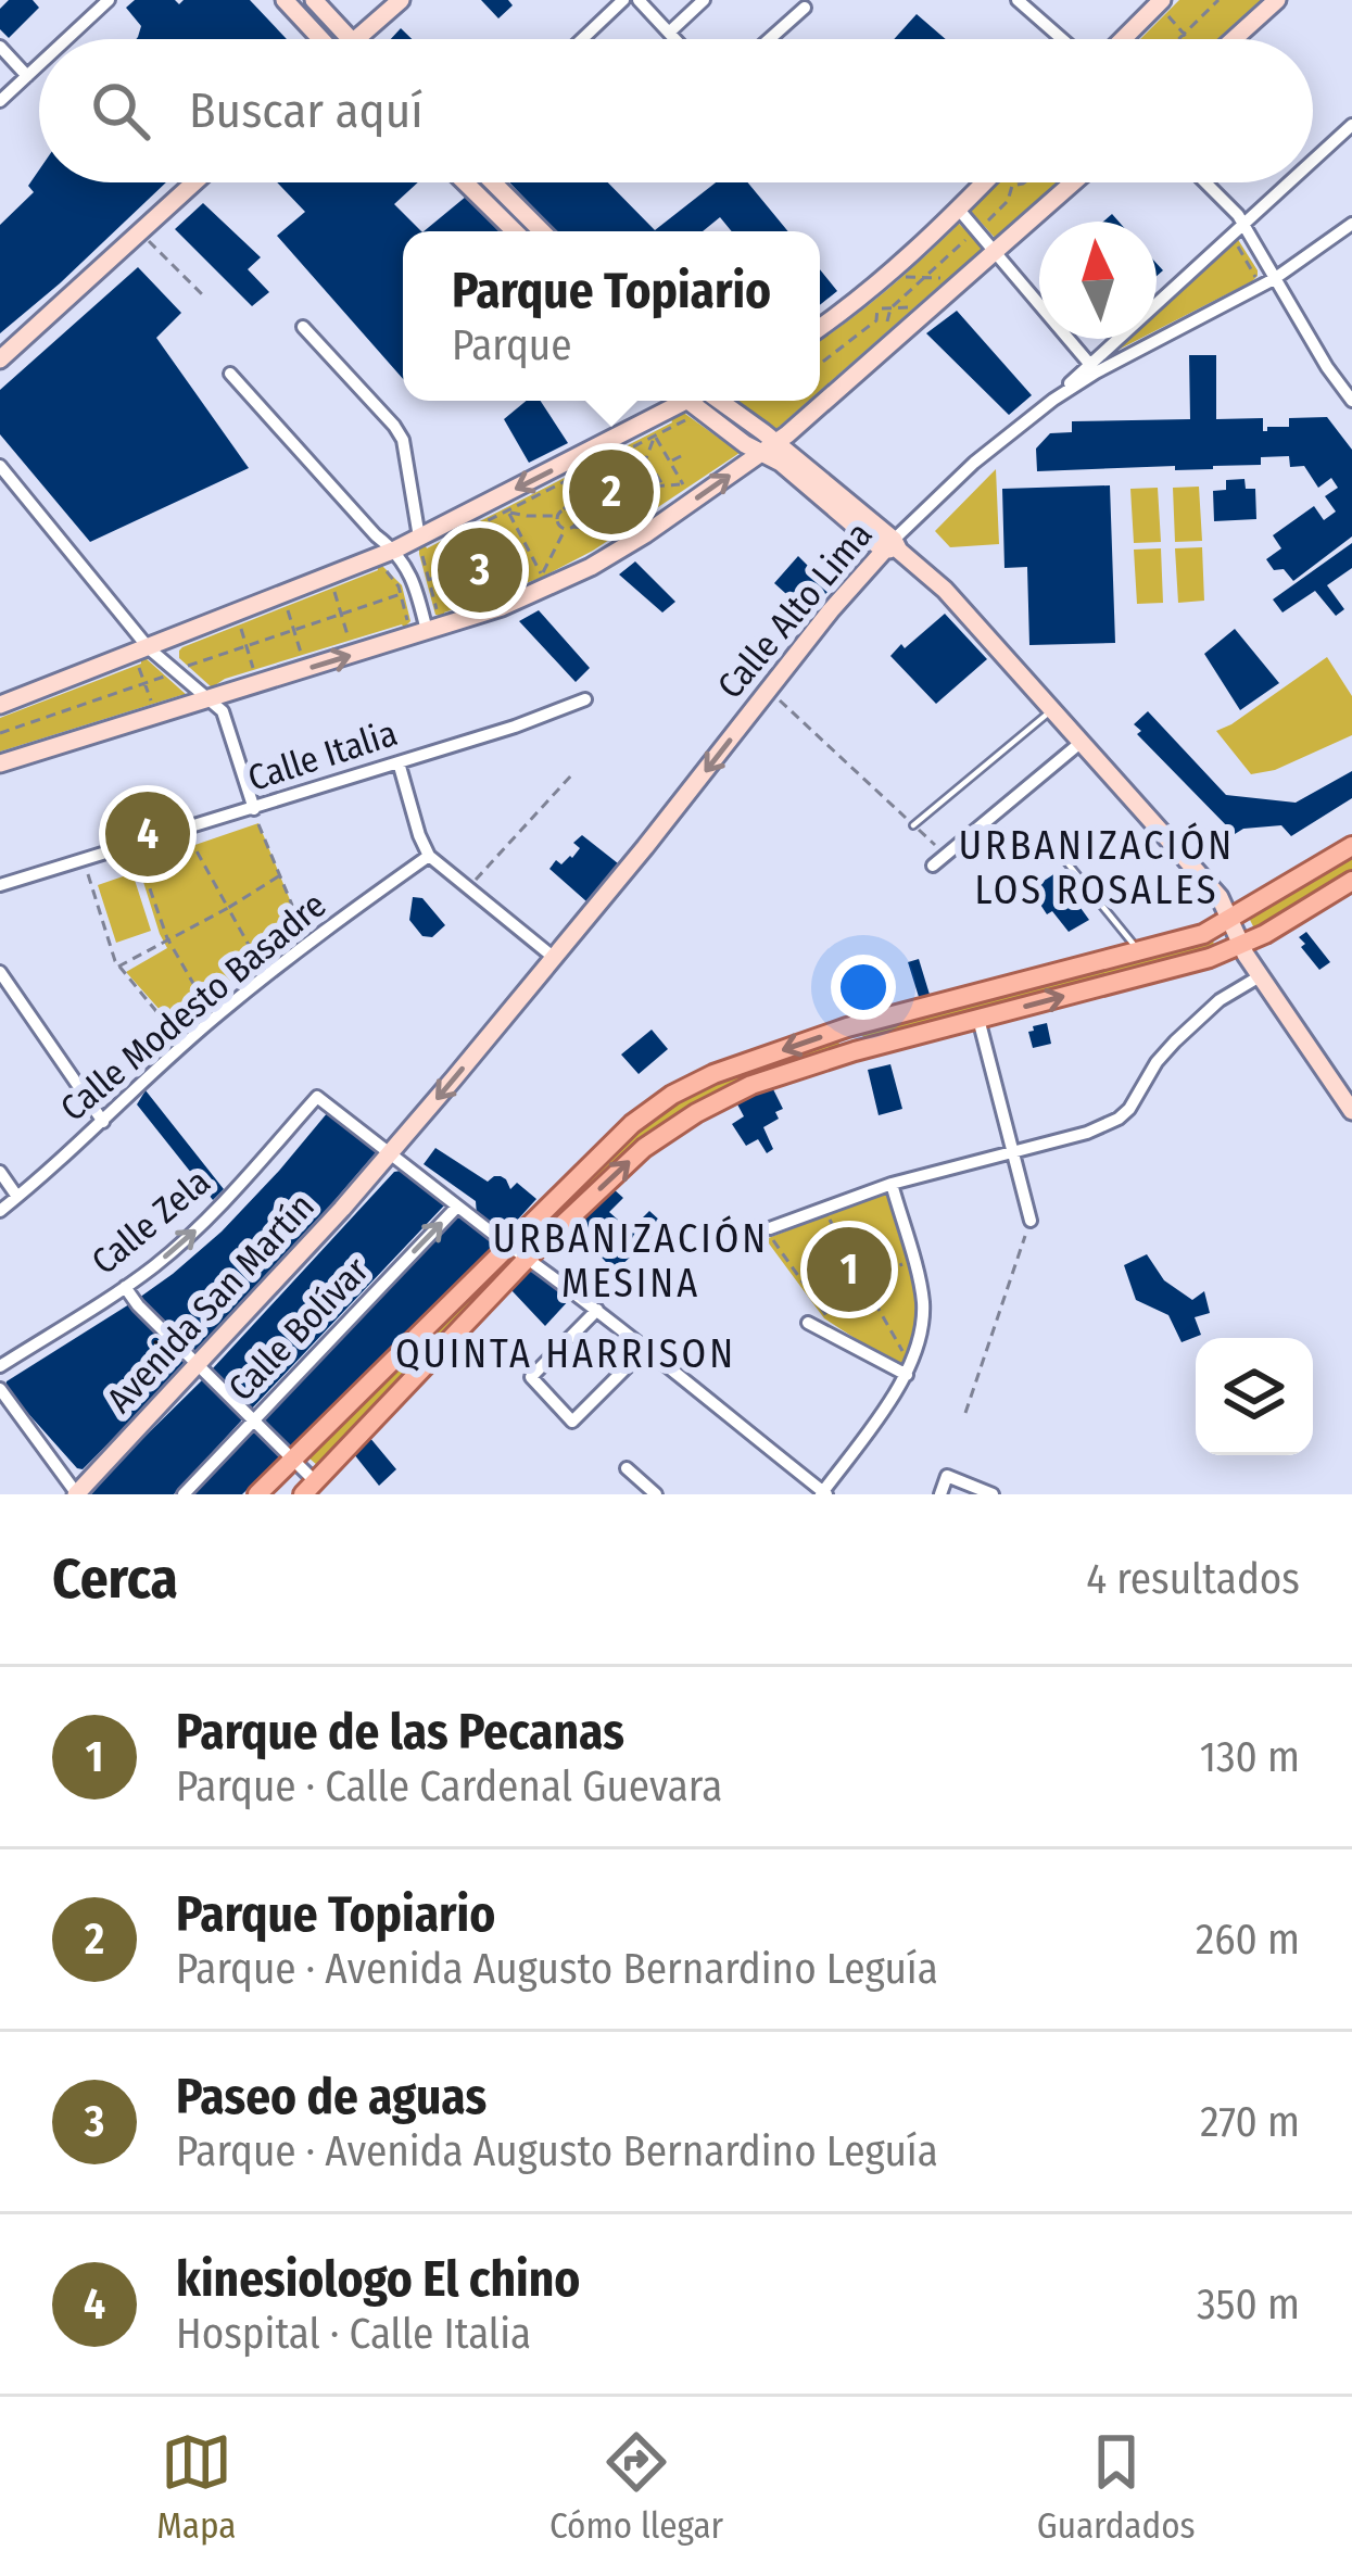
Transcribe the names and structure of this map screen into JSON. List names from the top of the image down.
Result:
{
  "streets": {
    "main road": ["Calle Alto Lima", "Avenida San Martín"],
    "street": [
      "Calle Italia",
      "Calle Modesto Basadre",
      "Calle Zela",
      "Calle Bolívar"
    ]
  },
  "crossings": [
    ["Calle Alto Lima", "Calle Zela"],
    ["Calle Alto Lima", "Avenida San Martín"],
    ["Calle Zela", "Avenida San Martín"]
  ],
  "one_way": ["Calle Alto Lima", "Calle Zela", "Calle Bolívar"],
  "districts": ["URBANIZACIÓN LOS ROSALES", "URBANIZACIÓN MESINA", "QUINTA HARRISON"],
  "north": "top",
  "page": {
    "search": "Buscar aquí",
    "popup": ["Parque Topiario", "Parque"],
    "pins": [
      "2",
      "3",
      "4",
      "1"
    ],
    "heading": ["Cerca", "4 resultados"],
    "list": [
      {
        "mark": "1",
        "name": "Parque de las Pecanas",
        "note": "Parque · Calle Cardenal Guevara",
        "value": "130 m"
      },
      {
        "mark": "2",
        "name": "Parque Topiario",
        "note": "Parque · Avenida Augusto Bernardino Leguía",
        "value": "260 m"
      },
      {
        "mark": "3",
        "name": "Paseo de aguas",
        "note": "Parque · Avenida Augusto Bernardino Leguía",
        "value": "270 m"
      },
      {
        "mark": "4",
        "name": "kinesiologo El chino",
        "note": "Hospital · Calle Italia",
        "value": "350 m"
      }
    ],
    "nav": ["Mapa", "Cómo llegar", "Guardados"]
  }
}
